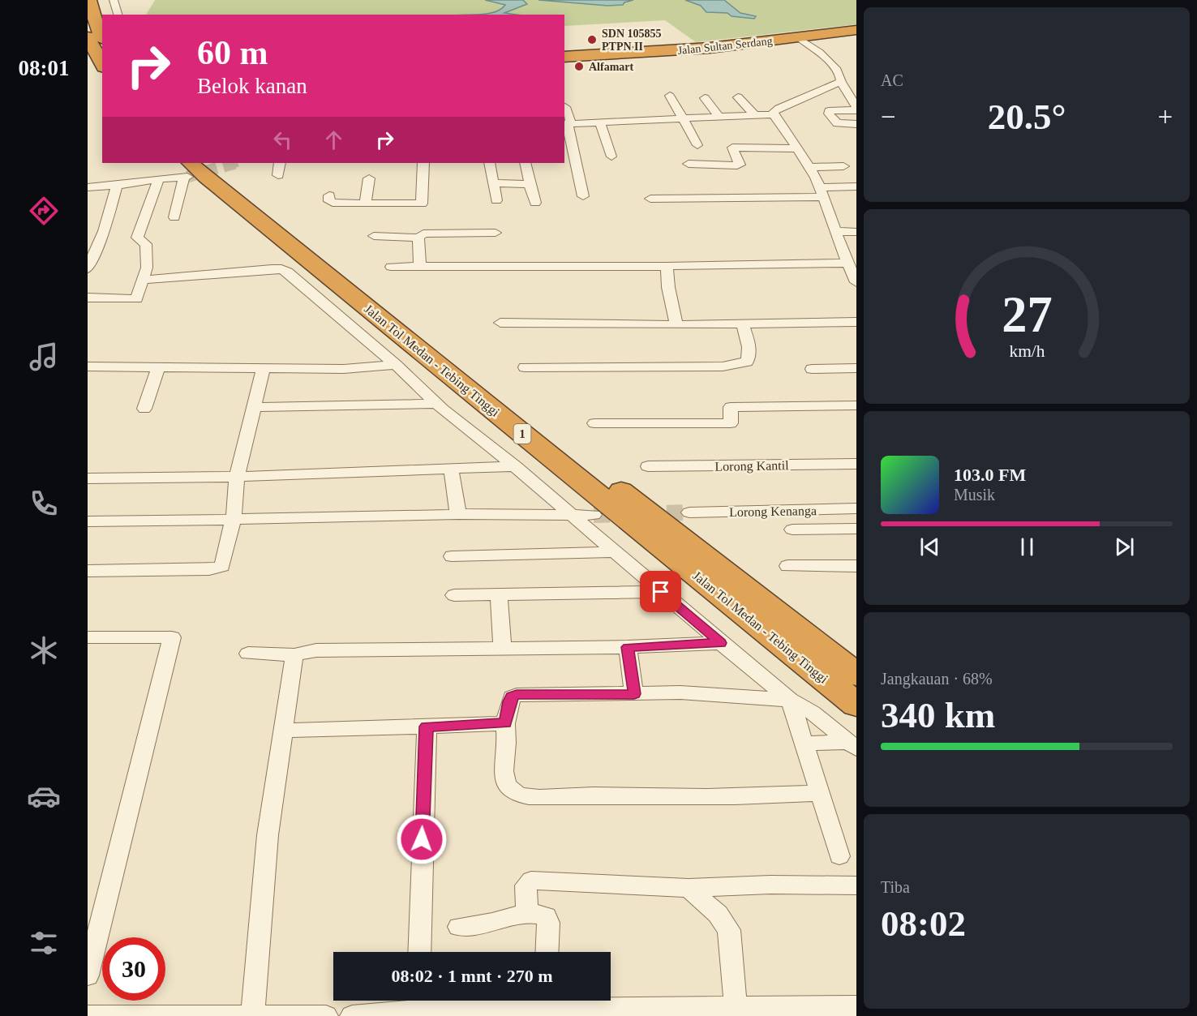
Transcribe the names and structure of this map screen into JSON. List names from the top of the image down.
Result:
{
  "streets": {
    "highway": ["Jalan Sultan Serdang", "Jalan Tol Medan - Tebing Tinggi", "1"],
    "street": ["Lorong Kantil", "Lorong Kenanga"]
  },
  "places": ["SDN 105855 PTPN II", "Alfamart"],
  "page": {
    "tabs": "08:01",
    "tile": [
      "AC",
      ["Jangkauan · 68%", "340 km"],
      ["Tiba", "08:02"]
    ],
    "turn": ["60 m", "Belok kanan"],
    "heat": ["−", "20.5°", "+"],
    "song": ["103.0 FM", "Musik"],
    "limit": "30",
    "trip": "08:02 · 1 mnt · 270 m",
    "gauge": ["27", "km/h"]
  }
}
